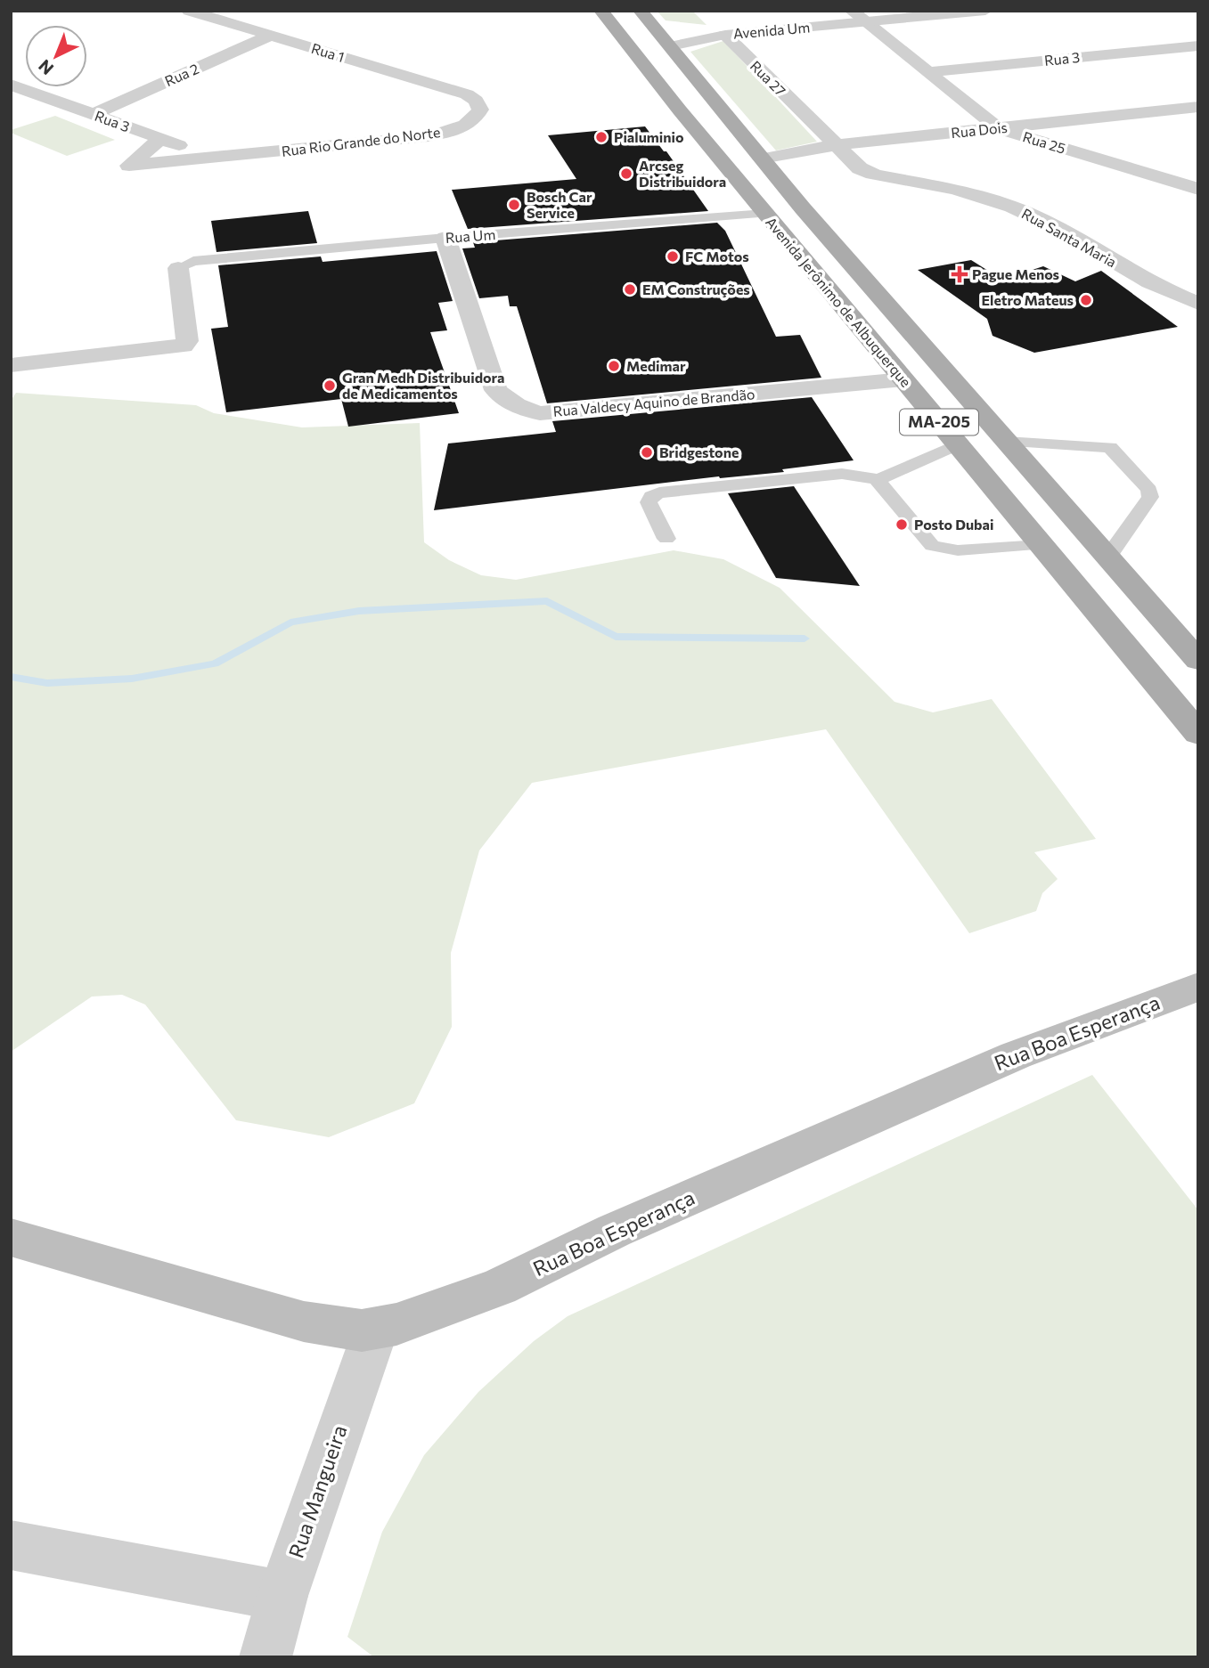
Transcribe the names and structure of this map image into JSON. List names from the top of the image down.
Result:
{
  "streets": {
    "main road": ["Avenida Jerônimo de Albuquerque", "MA-205", "Rua Boa Esperança"],
    "street": [
      "Avenida Um",
      "Rua 1",
      "Rua 3",
      "Rua 2",
      "Rua 27",
      "Rua Dois",
      "Rua Rio Grande do Norte",
      "Rua 25",
      "Rua Santa Maria",
      "Rua Valdecy Aquino de Brandão",
      "Rua Mangueira"
    ],
    "lane": ["Rua Um"]
  },
  "crossings": [
    ["Avenida Um", "Rua 27"],
    ["Avenida Um", "Rua 25"],
    ["Avenida Um", "Avenida Jerônimo de Albuquerque"],
    ["Rua 1", "Rua 2"],
    ["Rua 1", "Rua Rio Grande do Norte"],
    ["Rua 3", "Rua 2"],
    ["Rua 3", "Rua Rio Grande do Norte"],
    ["Rua 3", "Rua 25"],
    ["Rua 27", "Rua Dois"],
    ["Rua 27", "Rua Santa Maria"],
    ["Rua Dois", "Rua 25"],
    ["Rua Dois", "Rua Santa Maria"],
    ["Rua Dois", "Avenida Jerônimo de Albuquerque"],
    ["Rua Um", "Avenida Jerônimo de Albuquerque"],
    ["Rua Um", "Rua Valdecy Aquino de Brandão"],
    ["Avenida Jerônimo de Albuquerque", "Rua Valdecy Aquino de Brandão"],
    ["Rua Boa Esperança", "Rua Mangueira"]
  ],
  "places": {
    "other": [
      "Pialuminio",
      "Arcseg Distribuidora",
      "Bosch Car Service",
      "FC Motos",
      "EM Construções",
      "Eletro Mateus",
      "Medimar",
      "Gran Medh Distribuidora de Medicamentos",
      "Bridgestone",
      "Posto Dubai"
    ],
    "health": ["Pague Menos"]
  },
  "north": "bottom left"
}
